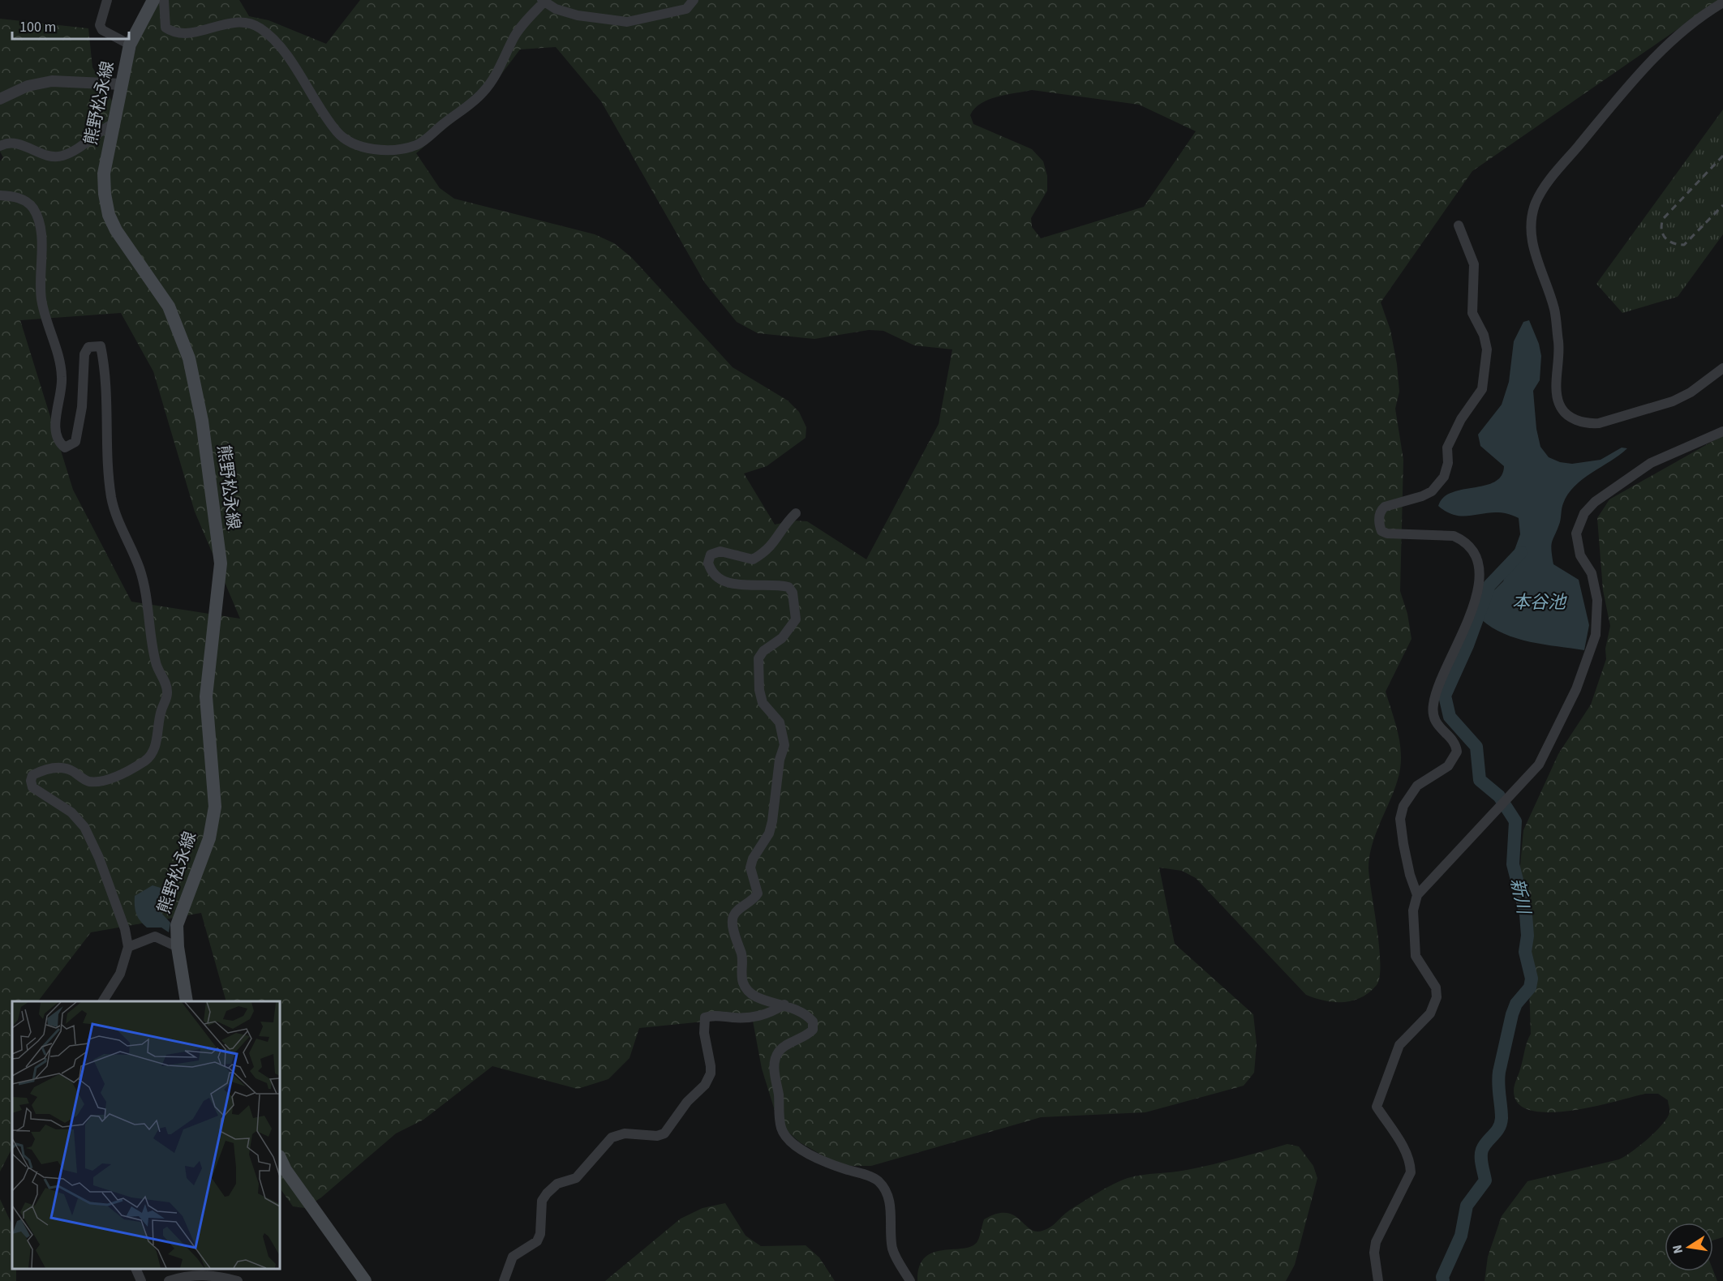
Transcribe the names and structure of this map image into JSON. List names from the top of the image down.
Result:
{
  "streets": {
    "main road": ["熊野松永線"]
  },
  "water": ["本谷池", "新川"],
  "scale_bar": "100 m",
  "north": "left"
}
